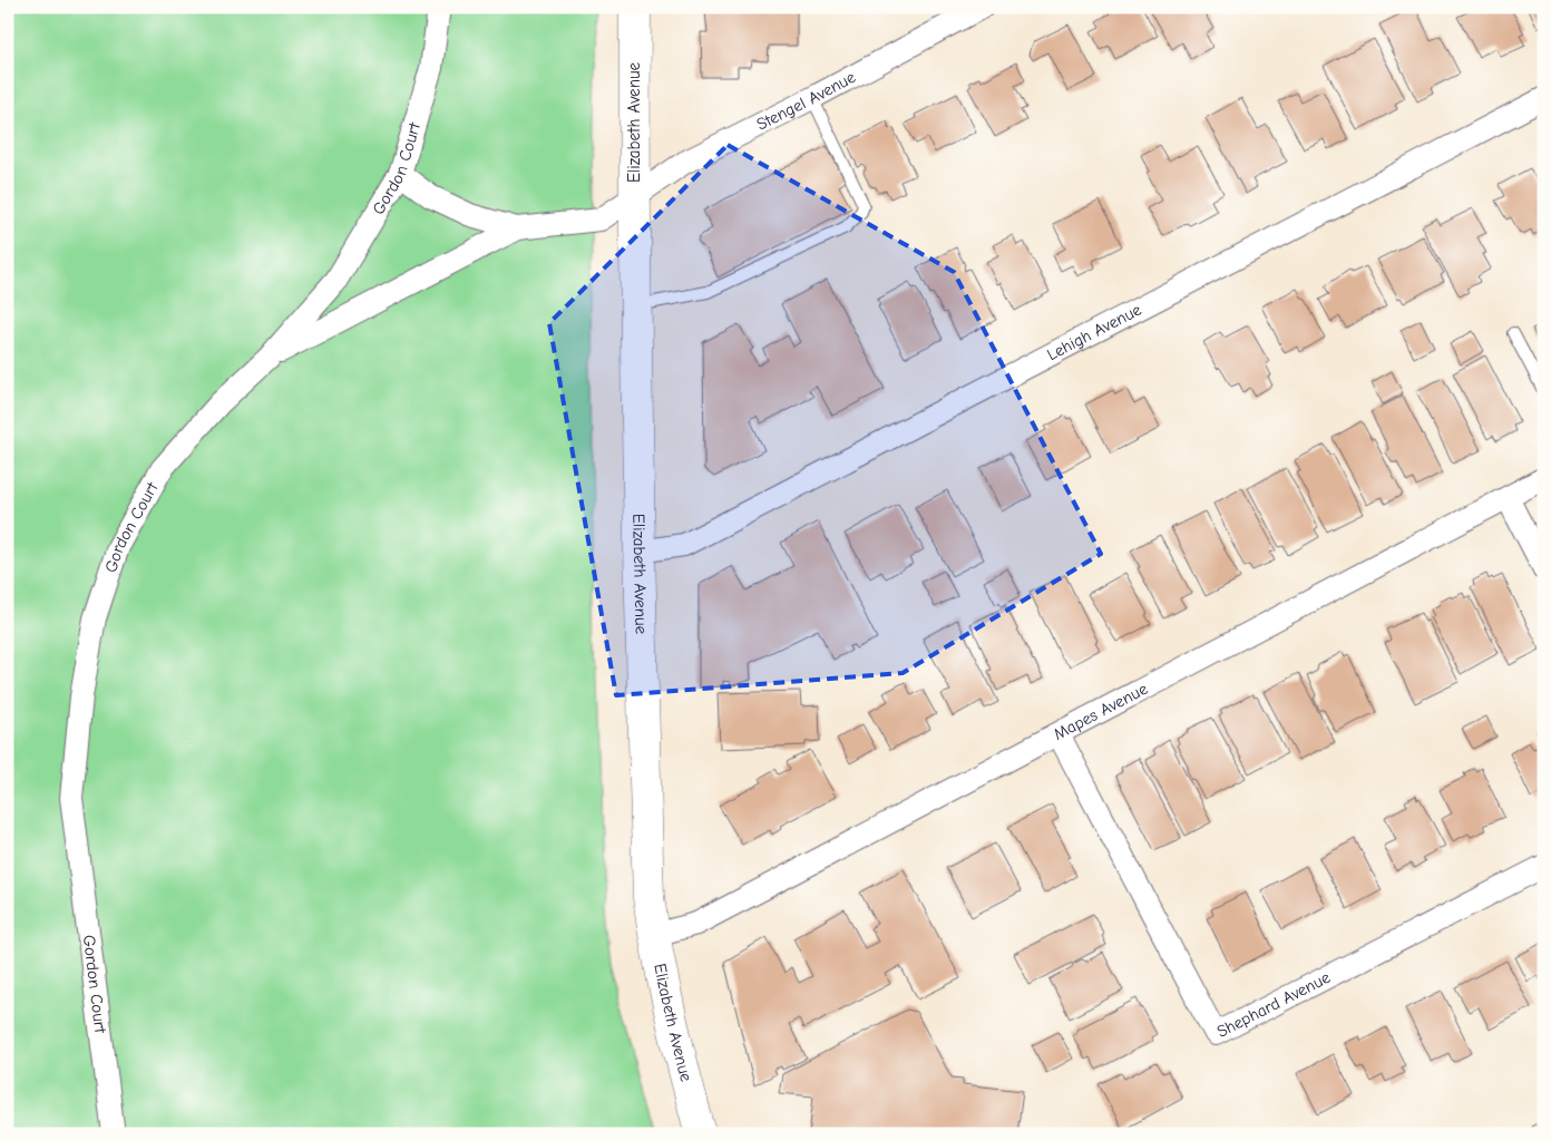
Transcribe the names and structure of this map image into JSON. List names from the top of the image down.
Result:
{
  "streets": {
    "main road": ["Elizabeth Avenue"],
    "street": [
      "Stengel Avenue",
      "Gordon Court",
      "Lehigh Avenue",
      "Mapes Avenue",
      "Shephard Avenue"
    ]
  },
  "crossings": [
    ["Stengel Avenue", "Elizabeth Avenue"],
    ["Elizabeth Avenue", "Lehigh Avenue"],
    ["Elizabeth Avenue", "Mapes Avenue"],
    ["Mapes Avenue", "Shephard Avenue"]
  ]
}
